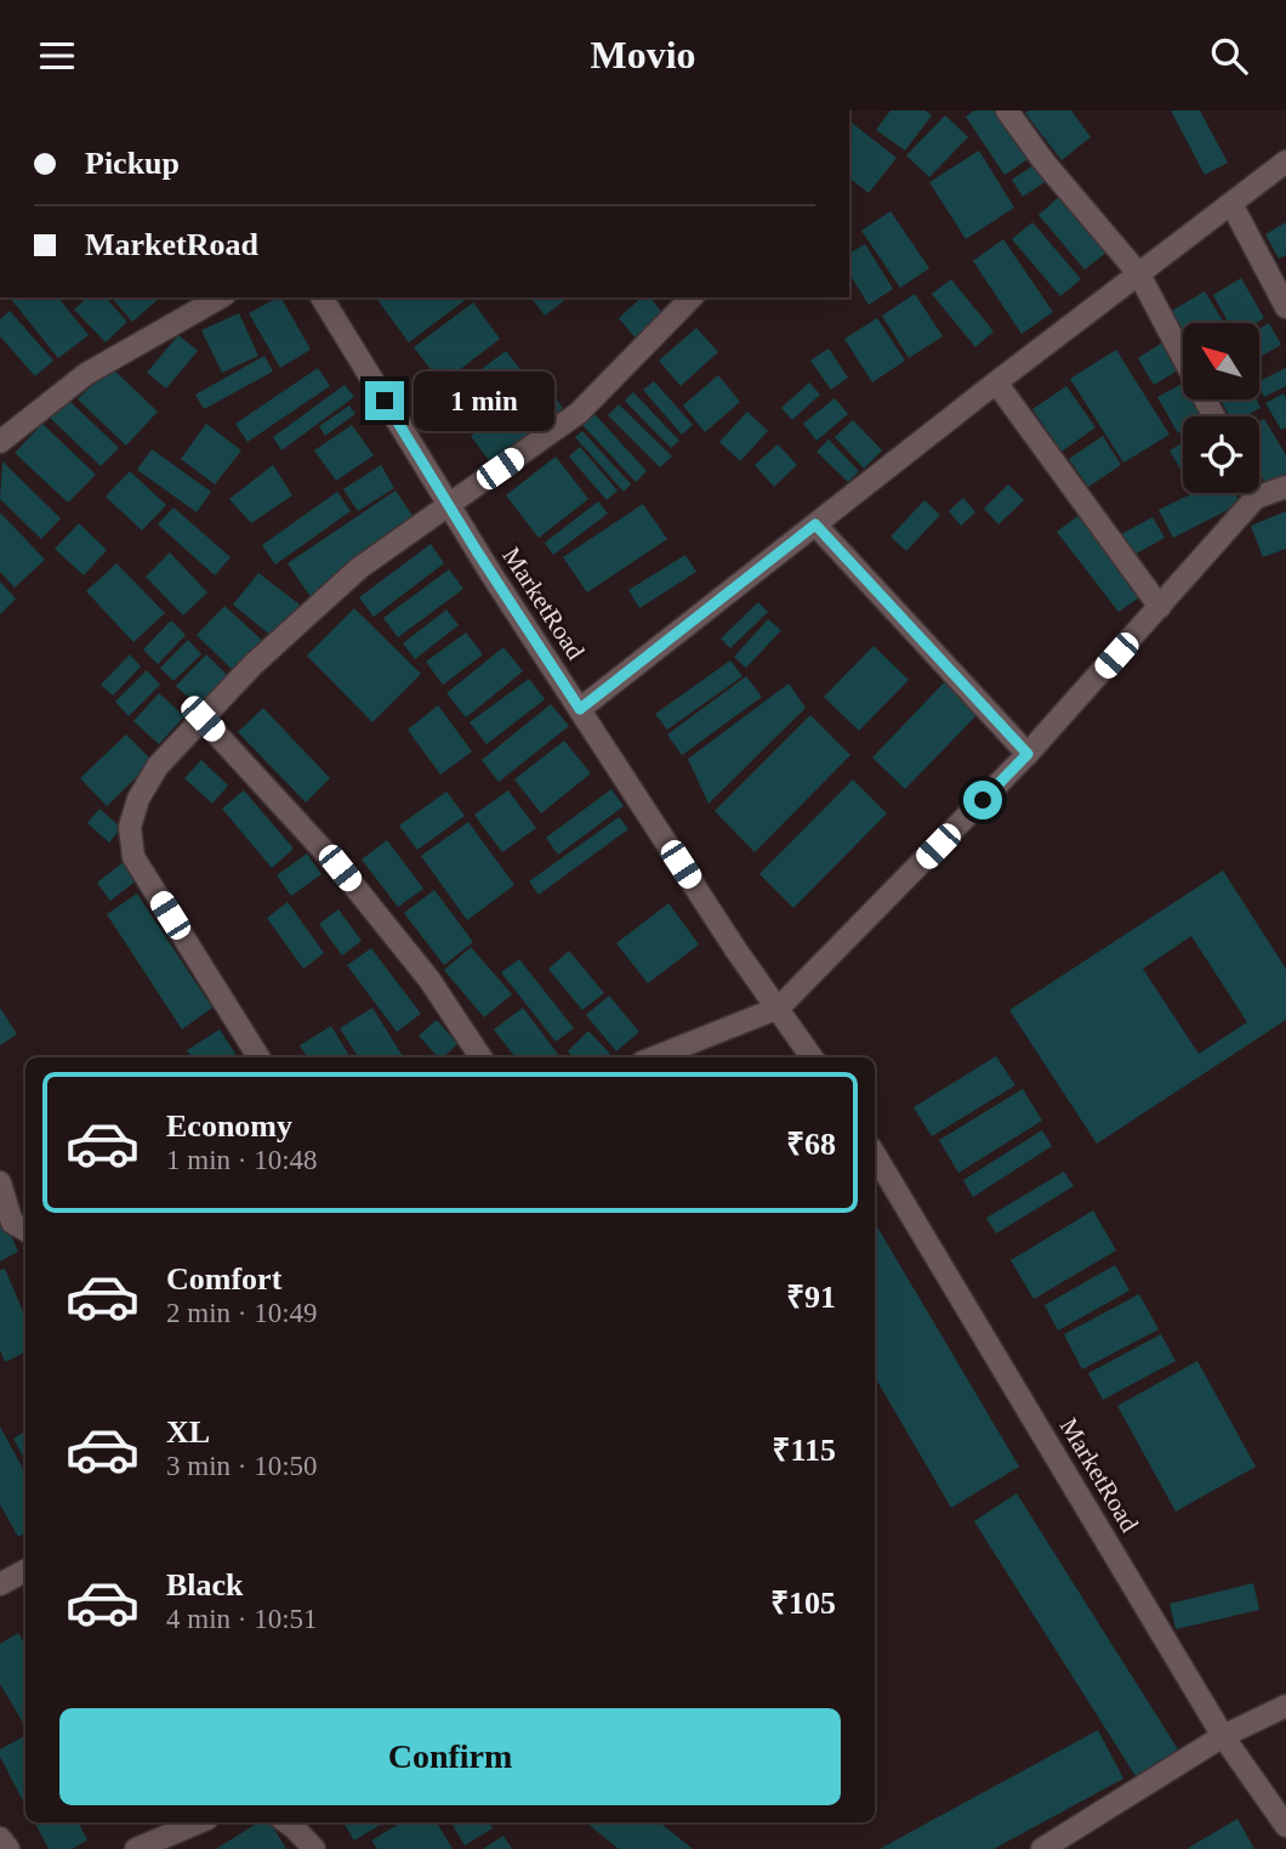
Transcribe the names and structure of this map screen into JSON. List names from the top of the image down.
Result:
{
  "streets": {
    "street": ["MarketRoad"]
  },
  "north": "top left",
  "page": {
    "header": "Movio",
    "banner": ["Pickup", "MarketRoad"],
    "bubble": "1 min",
    "list": [
      {
        "name": "Economy",
        "note": "1 min · 10:48",
        "value": "₹68"
      },
      {
        "name": "Comfort",
        "note": "2 min · 10:49",
        "value": "₹91"
      },
      {
        "name": "XL",
        "note": "3 min · 10:50",
        "value": "₹115"
      },
      {
        "name": "Black",
        "note": "4 min · 10:51",
        "value": "₹105"
      }
    ],
    "buttons": "Confirm"
  }
}
